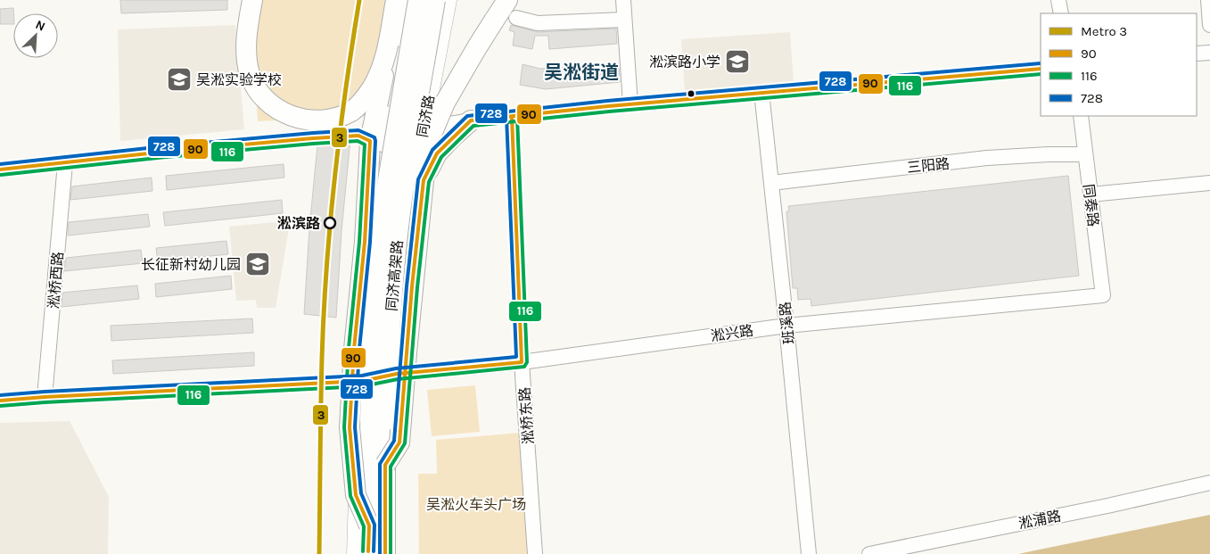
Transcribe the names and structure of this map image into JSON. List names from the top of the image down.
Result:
{
  "streets": {
    "highway": ["同济高架路"],
    "main road": ["同济路"],
    "street": [
      "三阳路",
      "同泰路",
      "淞桥西路",
      "班溪路",
      "淞兴路",
      "淞桥东路",
      "淞浦路"
    ]
  },
  "crossings": [
    ["同济路", "淞兴路"],
    ["三阳路", "同泰路"],
    ["三阳路", "班溪路"],
    ["同泰路", "淞兴路"],
    ["淞桥西路", "淞兴路"],
    ["班溪路", "淞兴路"],
    ["淞兴路", "淞桥东路"]
  ],
  "districts": ["吴淞街道"],
  "parks": ["吴淞火车头广场"],
  "places": {
    "school or university": ["淞滨路小学", "吴淞实验学校", "长征新村幼儿园"],
    "other": ["淞滨路"]
  },
  "lines": [
    "metro line 3",
    "transit line 728",
    "transit line 90",
    "transit line 116"
  ],
  "legend": [
    "Metro 3",
    "90",
    "116",
    "728"
  ],
  "north": "top right"
}
